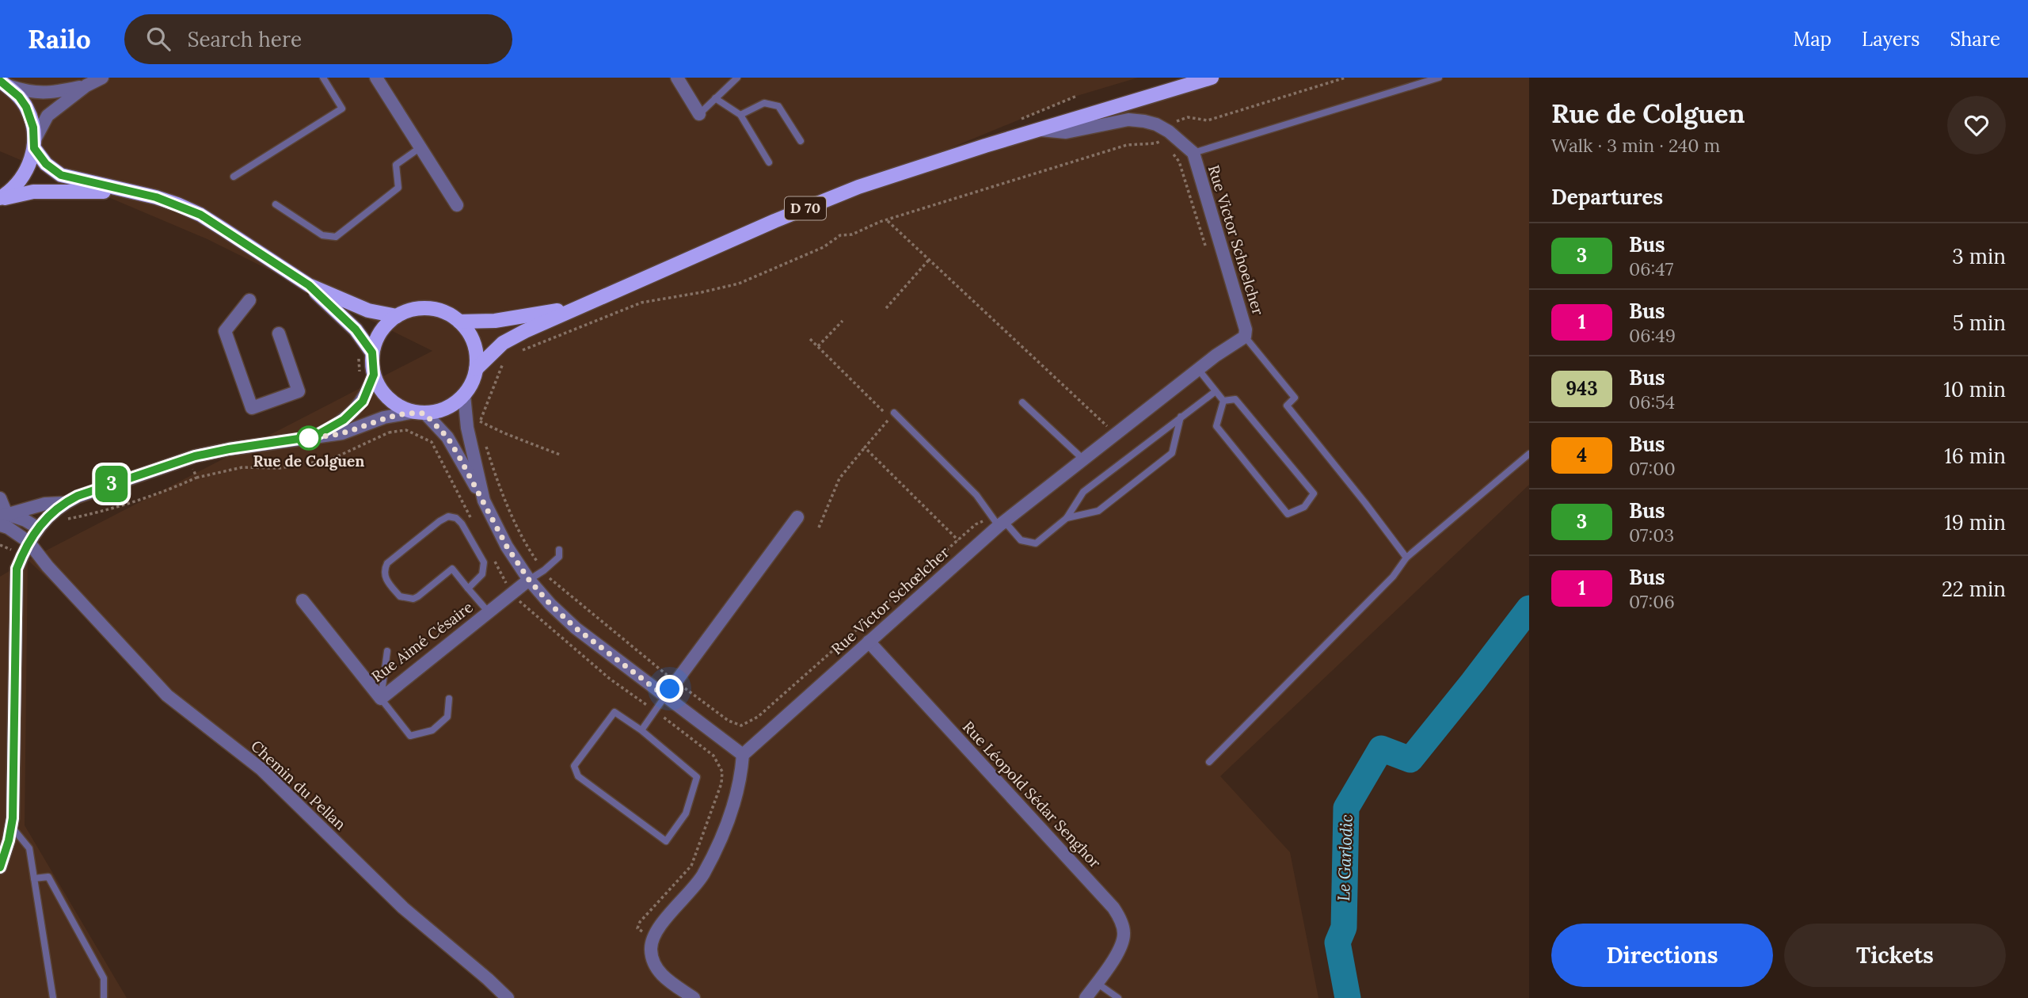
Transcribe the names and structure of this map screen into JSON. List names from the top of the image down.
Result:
{
  "streets": {
    "main road": ["D 70"],
    "street": [
      "Rue Victor Schoelcher",
      "Rue Victor Schœlcher",
      "Rue Aimé Césaire",
      "Chemin du Pellan",
      "Rue Léopold Sédar Senghor"
    ]
  },
  "crossings": [
    ["Rue Victor Schoelcher", "Rue Victor Schœlcher"],
    ["Rue Victor Schœlcher", "Rue Léopold Sédar Senghor"]
  ],
  "water": ["Le Garlodic"],
  "places": ["Rue de Colguen"],
  "lines": ["bus line 3"],
  "page": {
    "header": "Railo",
    "search": "Search here",
    "nav": ["Map", "Layers", "Share"],
    "on_map": "3",
    "heading": [
      ["Rue de Colguen", "Walk · 3 min · 240 m"],
      "Departures"
    ],
    "list": [
      {
        "mark": "3",
        "name": "Bus",
        "note": "06:47",
        "value": "3 min"
      },
      {
        "mark": "1",
        "name": "Bus",
        "note": "06:49",
        "value": "5 min"
      },
      {
        "mark": "943",
        "name": "Bus",
        "note": "06:54",
        "value": "10 min"
      },
      {
        "mark": "4",
        "name": "Bus",
        "note": "07:00",
        "value": "16 min"
      },
      {
        "mark": "3",
        "name": "Bus",
        "note": "07:03",
        "value": "19 min"
      },
      {
        "mark": "1",
        "name": "Bus",
        "note": "07:06",
        "value": "22 min"
      }
    ],
    "buttons": ["Directions", "Tickets"]
  }
}
